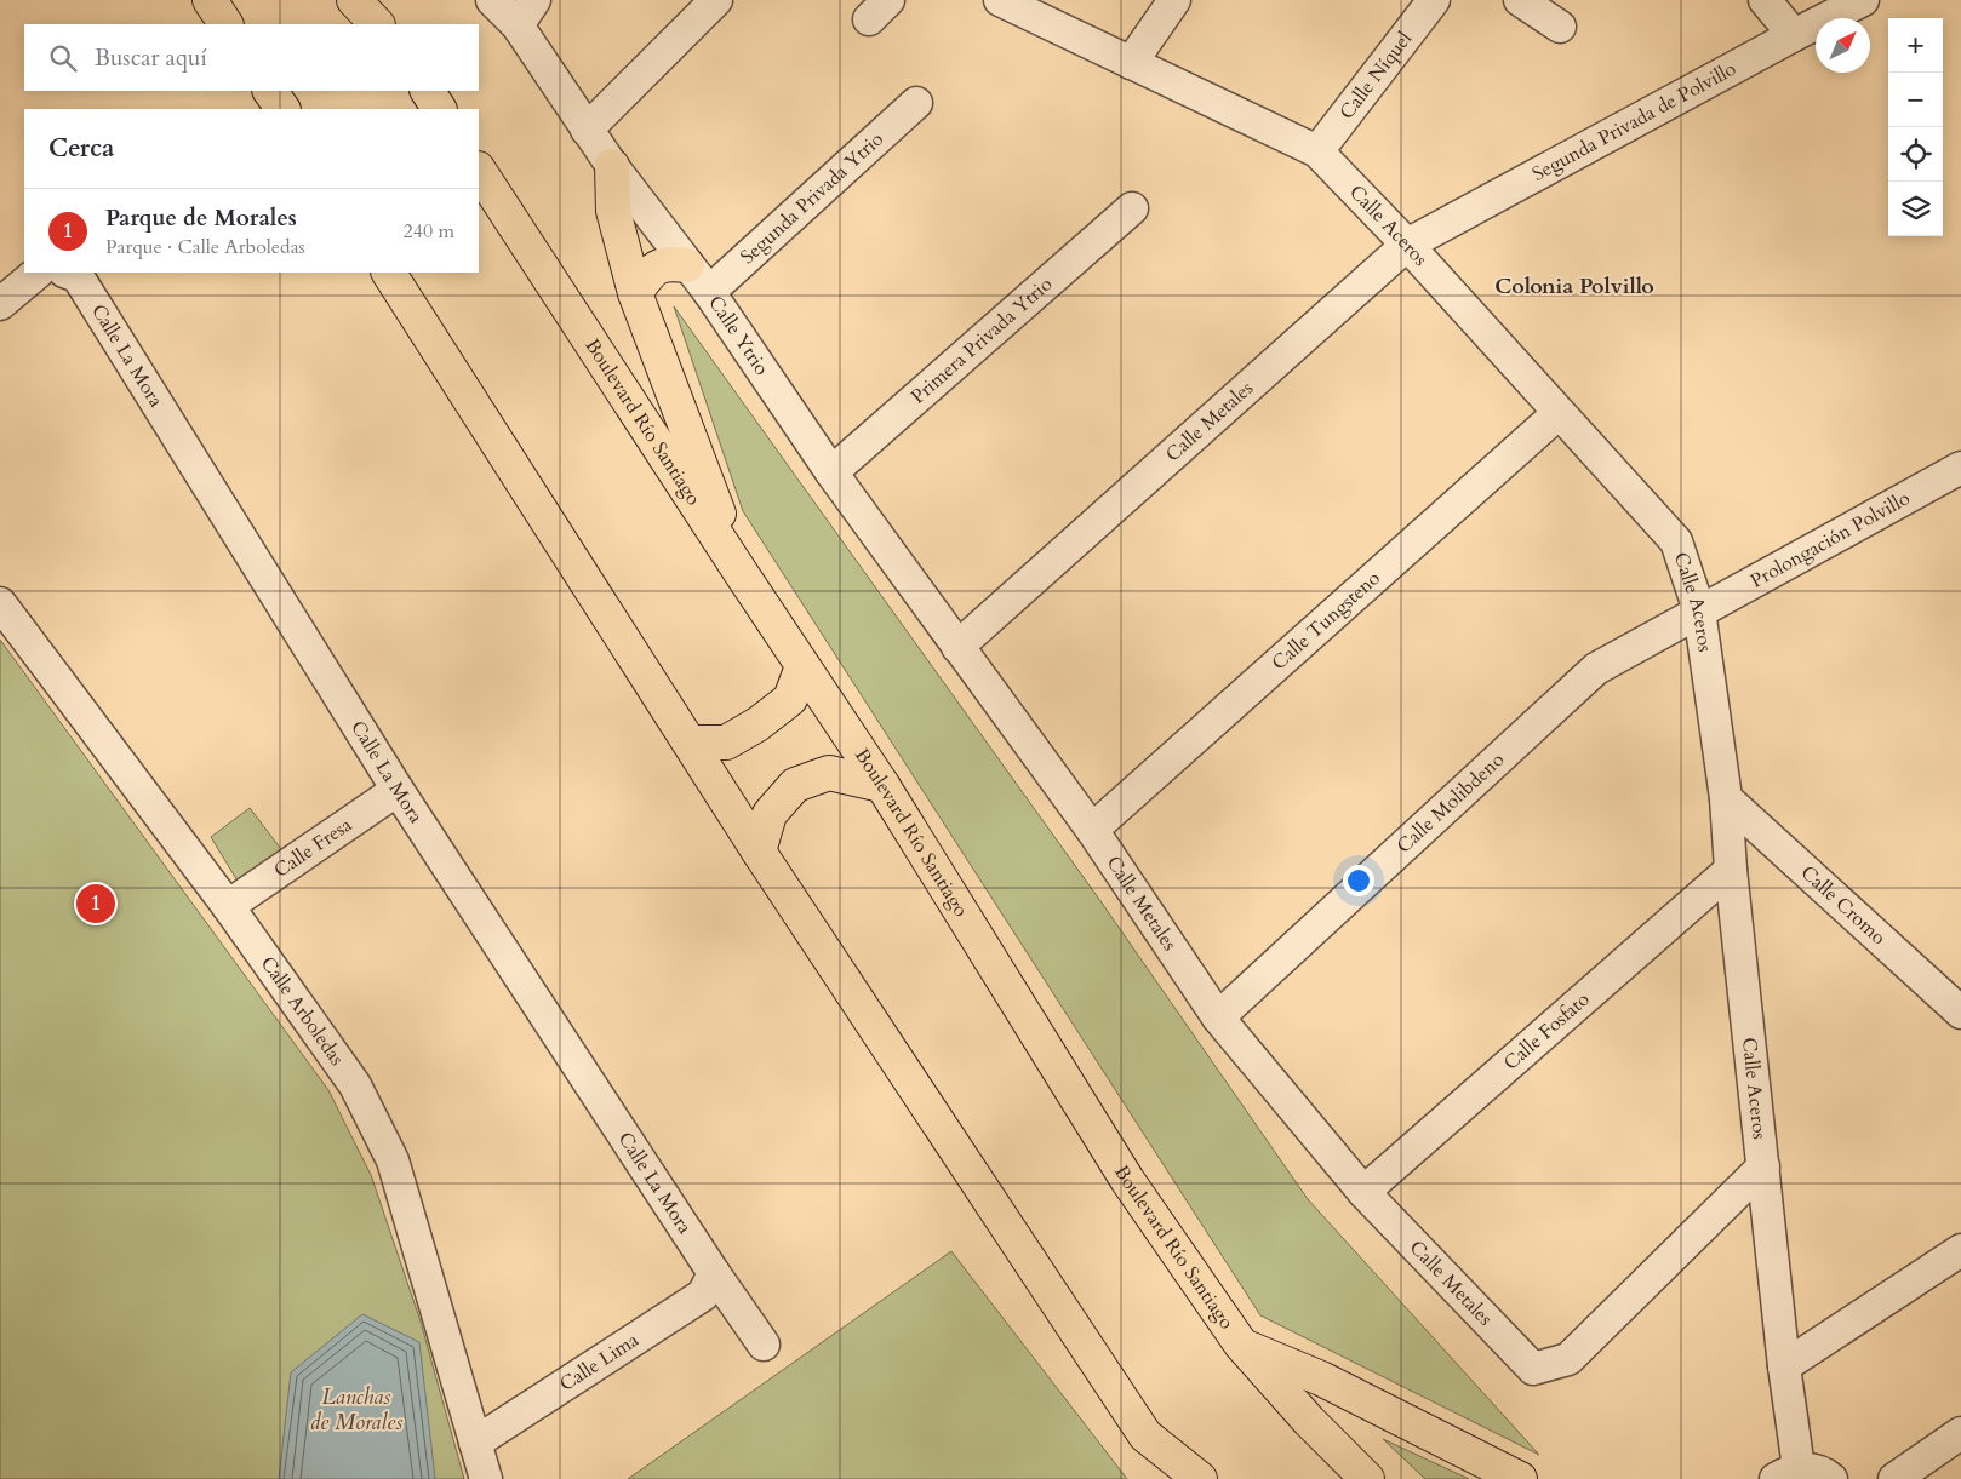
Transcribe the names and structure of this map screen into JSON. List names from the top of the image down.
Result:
{
  "streets": {
    "main road": ["Boulevard Río Santiago"],
    "street": [
      "Calle Níquel",
      "Segunda Privada de Polvillo",
      "Segunda Privada Ytrio",
      "Calle Aceros",
      "Calle Ytrio",
      "Primera Privada Ytrio",
      "Calle La Mora",
      "Calle Metales",
      "Prolongación Polvillo",
      "Calle Tungsteno",
      "Calle Molibdeno",
      "Calle Fresa",
      "Calle Cromo",
      "Calle Arboledas",
      "Calle Fosfato",
      "Calle Lima"
    ]
  },
  "crossings": [
    ["Calle Níquel", "Calle Aceros"],
    ["Segunda Privada de Polvillo", "Calle Aceros"],
    ["Segunda Privada de Polvillo", "Calle Metales"],
    ["Segunda Privada Ytrio", "Calle Ytrio"],
    ["Calle Aceros", "Calle Metales"],
    ["Calle Aceros", "Prolongación Polvillo"],
    ["Calle Aceros", "Calle Tungsteno"],
    ["Calle Aceros", "Calle Molibdeno"],
    ["Calle Aceros", "Calle Cromo"],
    ["Calle Aceros", "Calle Fosfato"],
    ["Calle Ytrio", "Primera Privada Ytrio"],
    ["Calle Ytrio", "Calle Metales"],
    ["Calle La Mora", "Calle Fresa"],
    ["Calle La Mora", "Calle Lima"],
    ["Calle Metales", "Calle Tungsteno"],
    ["Calle Metales", "Calle Molibdeno"],
    ["Calle Metales", "Calle Fosfato"],
    ["Prolongación Polvillo", "Calle Molibdeno"],
    ["Calle Fresa", "Calle Arboledas"],
    ["Calle Arboledas", "Calle Lima"]
  ],
  "districts": ["Colonia Polvillo"],
  "water": ["Lanchas de Morales"],
  "north": "top right",
  "page": {
    "map_buttons": ["+", "−"],
    "search": "Buscar aquí",
    "heading": "Cerca",
    "list": [
      {
        "mark": "1",
        "name": "Parque de Morales",
        "note": "Parque · Calle Arboledas",
        "value": "240 m"
      }
    ],
    "pins": "1"
  }
}
